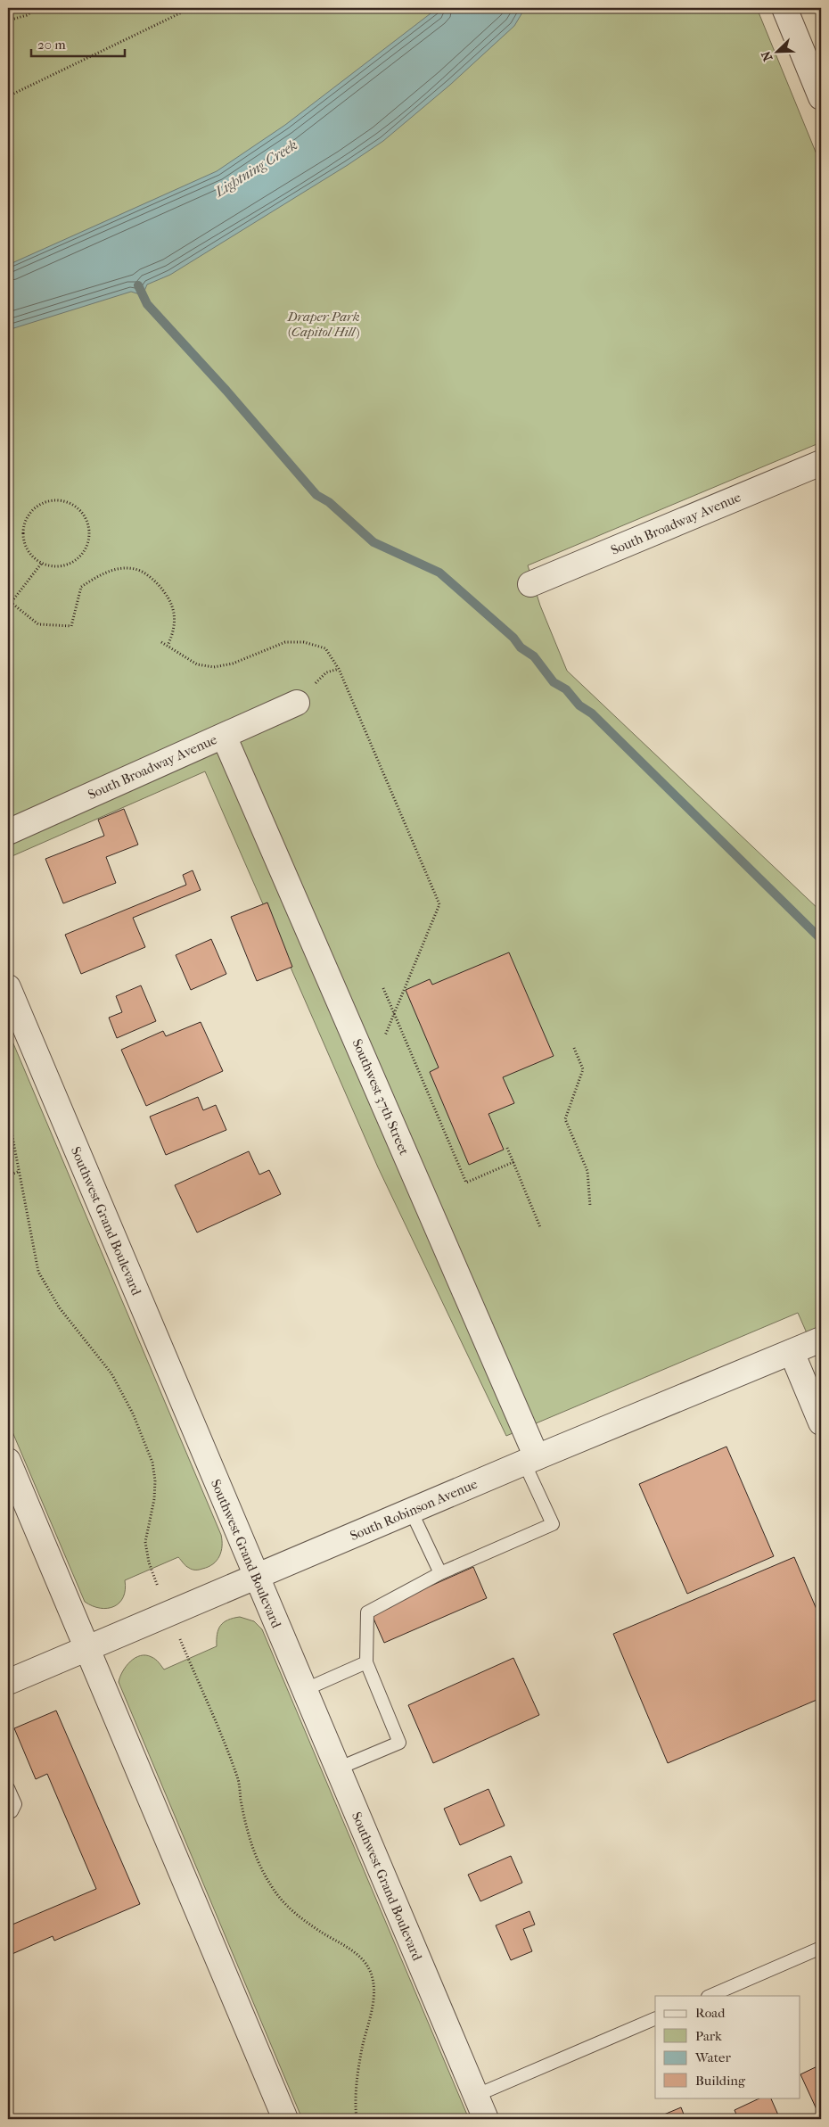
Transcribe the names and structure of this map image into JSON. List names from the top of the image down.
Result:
{
  "streets": {
    "street": [
      "South Broadway Avenue",
      "Southwest 37th Street",
      "Southwest Grand Boulevard",
      "South Robinson Avenue"
    ]
  },
  "crossings": [
    ["South Broadway Avenue", "Southwest 37th Street"],
    ["Southwest 37th Street", "South Robinson Avenue"],
    ["Southwest Grand Boulevard", "South Robinson Avenue"]
  ],
  "water": ["Lightning Creek"],
  "parks": ["Draper Park (Capitol Hill)"],
  "legend": [
    "Road",
    "Park",
    "Water",
    "Building"
  ],
  "scale_bar": "20 m",
  "north": "bottom left"
}
